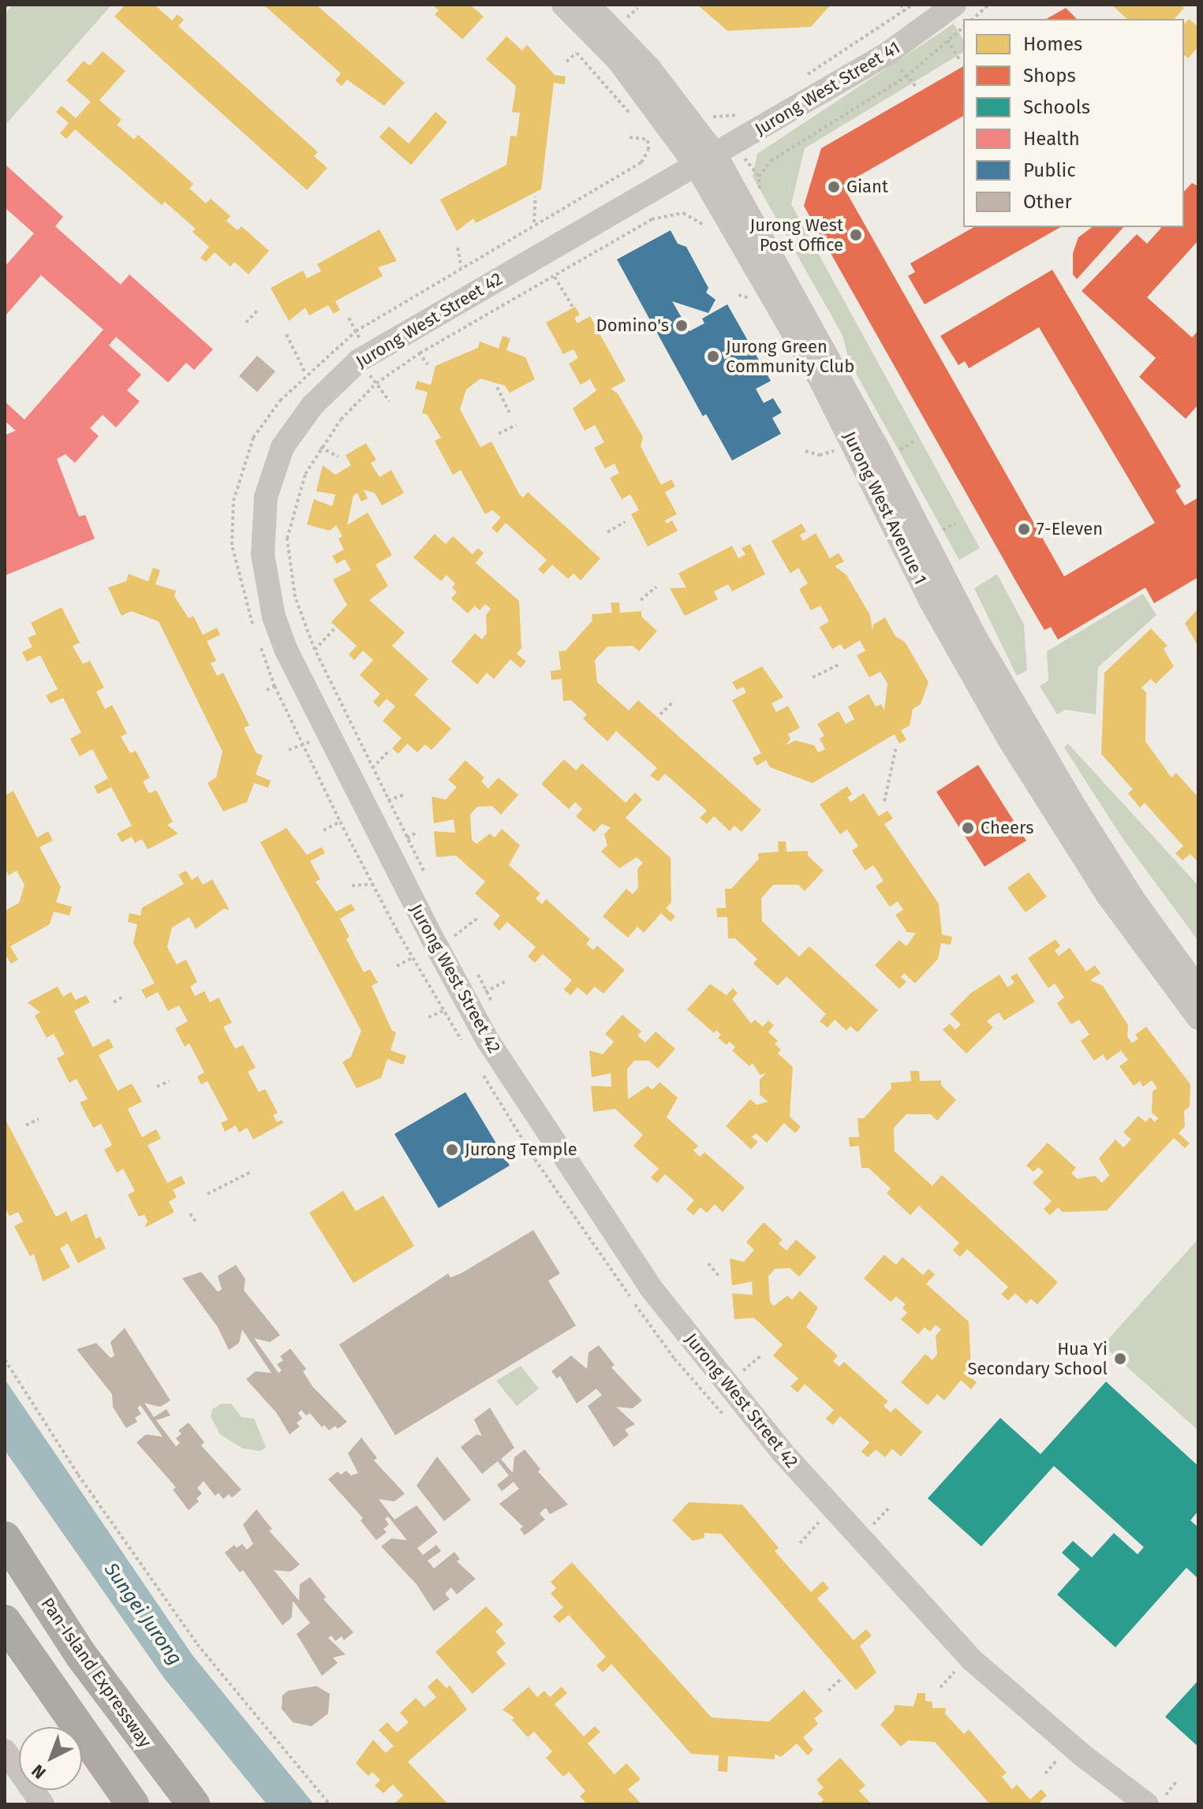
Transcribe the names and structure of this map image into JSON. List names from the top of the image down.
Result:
{
  "streets": {
    "highway": ["Pan-Island Expressway"],
    "street": ["Jurong West Street 41", "Jurong West Street 42", "Jurong West Avenue 1"]
  },
  "crossings": [
    ["Jurong West Street 41", "Jurong West Street 42"],
    ["Jurong West Street 41", "Jurong West Avenue 1"],
    ["Jurong West Street 42", "Jurong West Avenue 1"]
  ],
  "water": ["Sungei Jurong"],
  "places": [
    "Giant",
    "Jurong West Post Office",
    "Domino's",
    "Jurong Green Community Club",
    "7-Eleven",
    "Cheers",
    "Jurong Temple",
    "Hua Yi Secondary School"
  ],
  "legend": [
    "Homes",
    "Shops",
    "Schools",
    "Health",
    "Public",
    "Other"
  ],
  "north": "bottom left"
}
